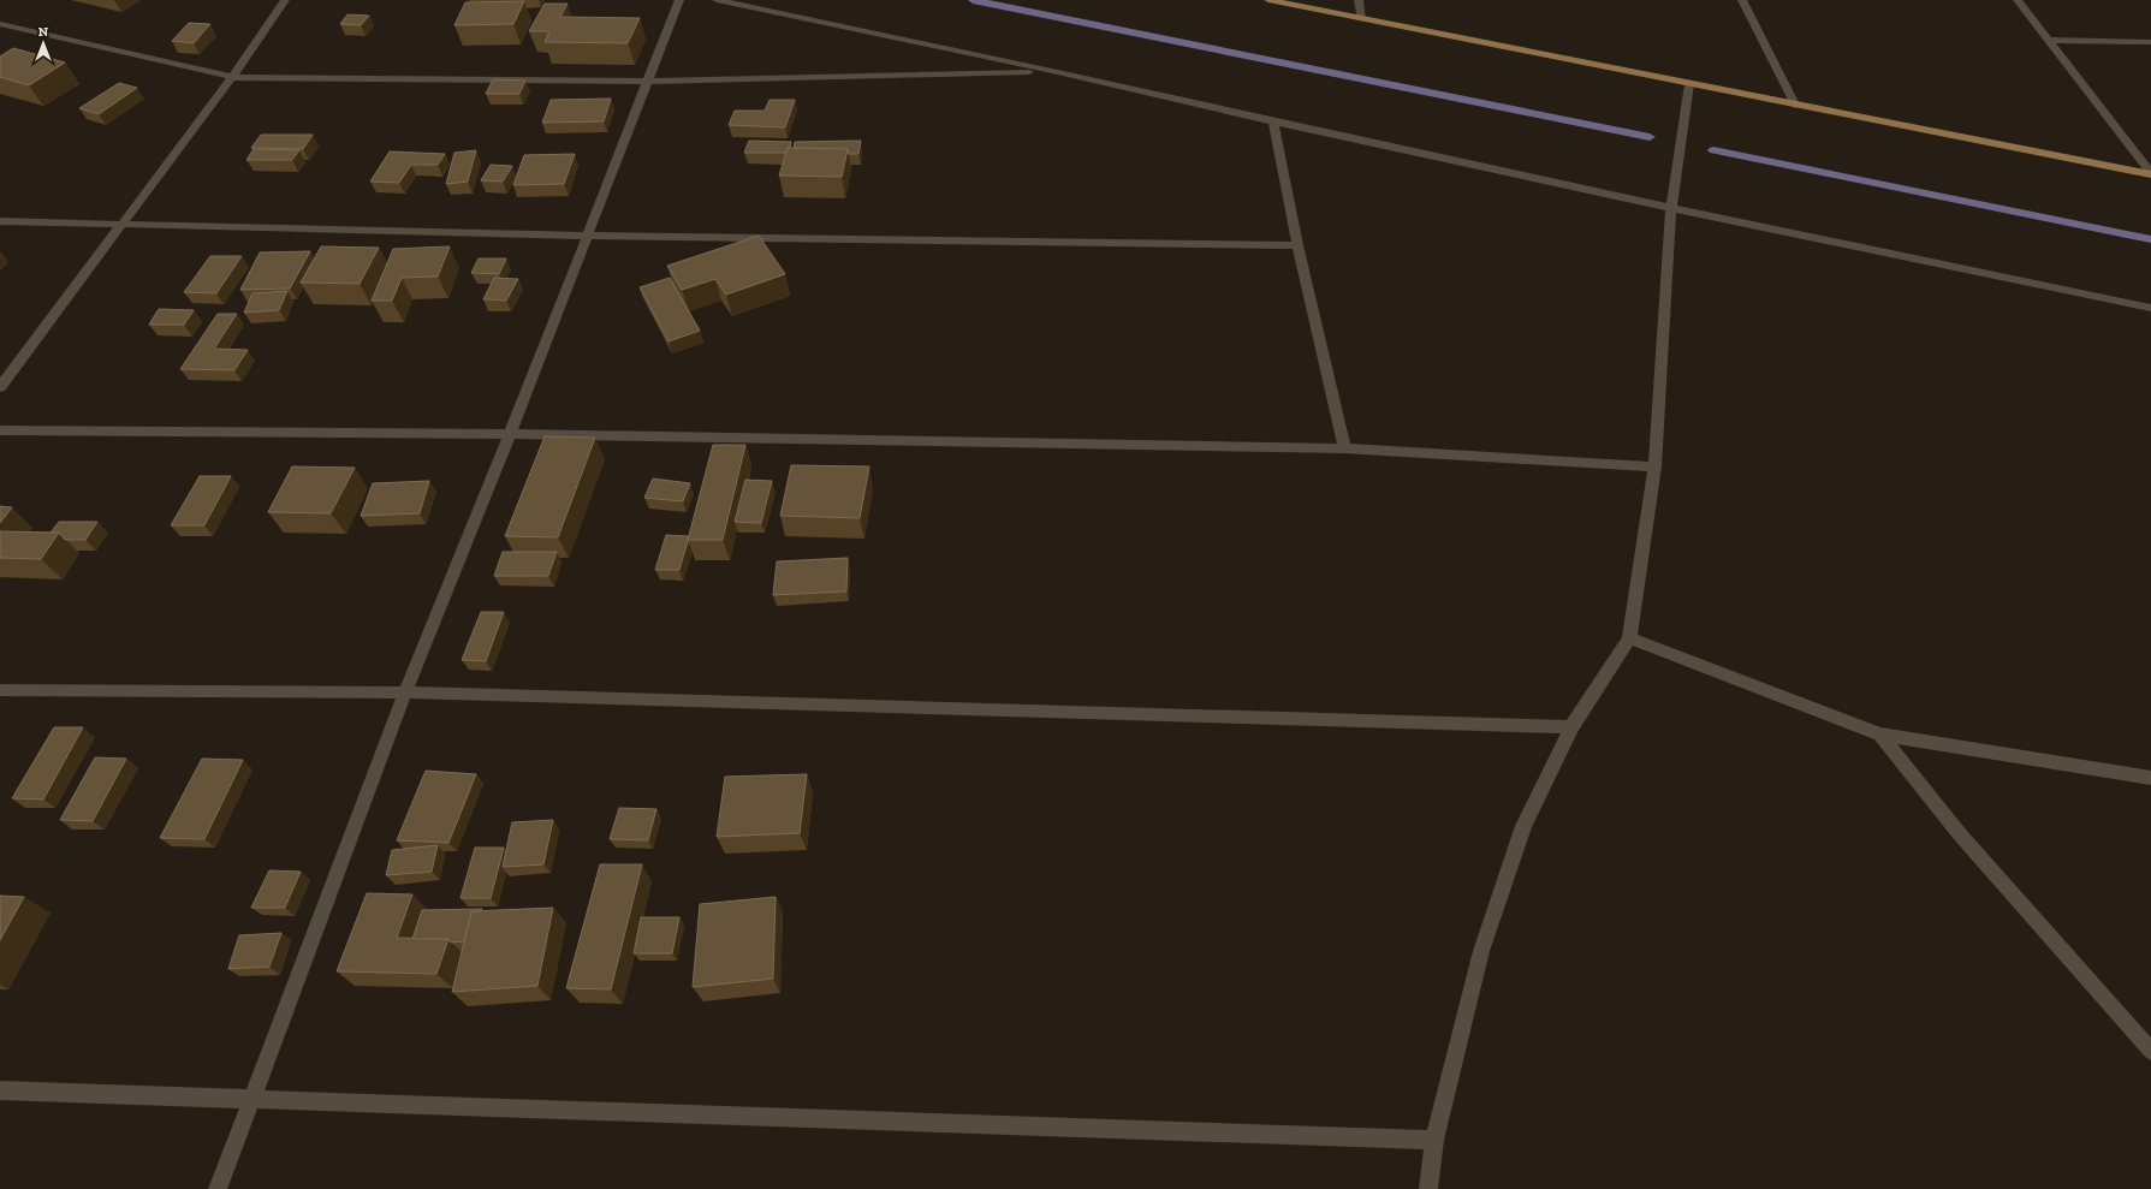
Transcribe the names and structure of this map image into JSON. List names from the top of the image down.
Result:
{
  "north": "top"
}
